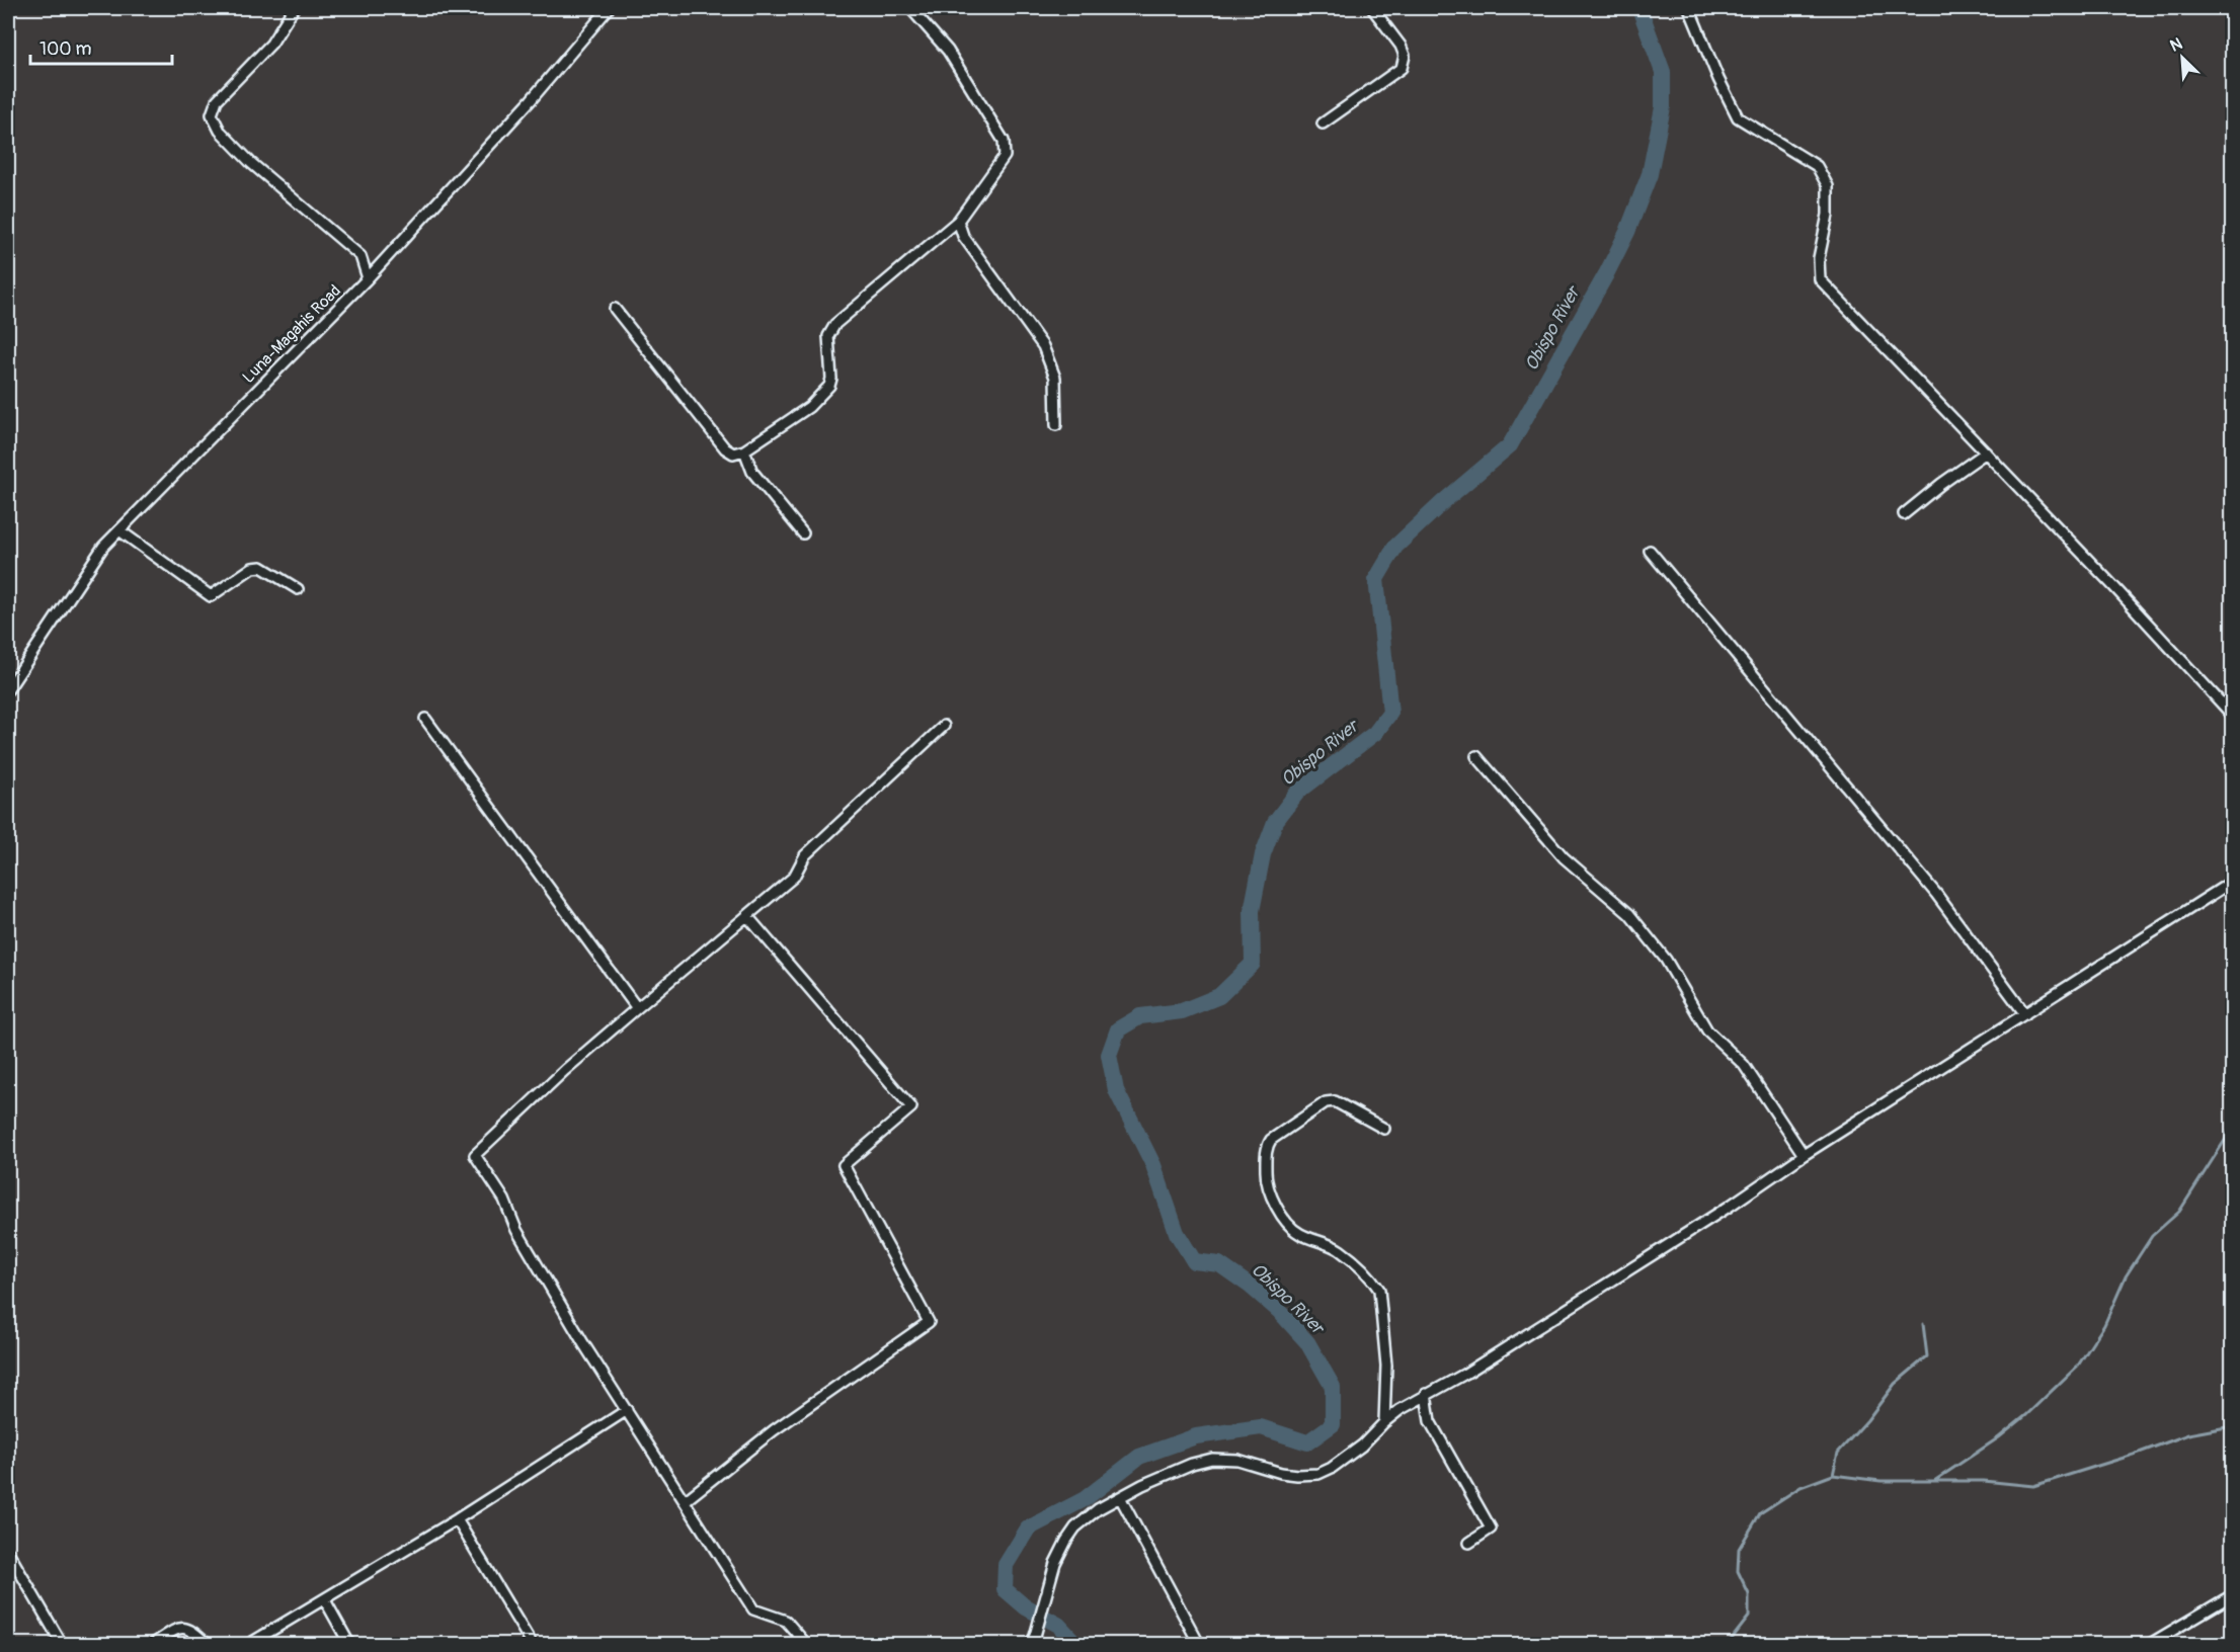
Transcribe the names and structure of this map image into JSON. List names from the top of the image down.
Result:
{
  "streets": {
    "street": ["Luna-Magahis Road"]
  },
  "water": ["Obispo River"],
  "scale_bar": "100 m",
  "north": "top left"
}
